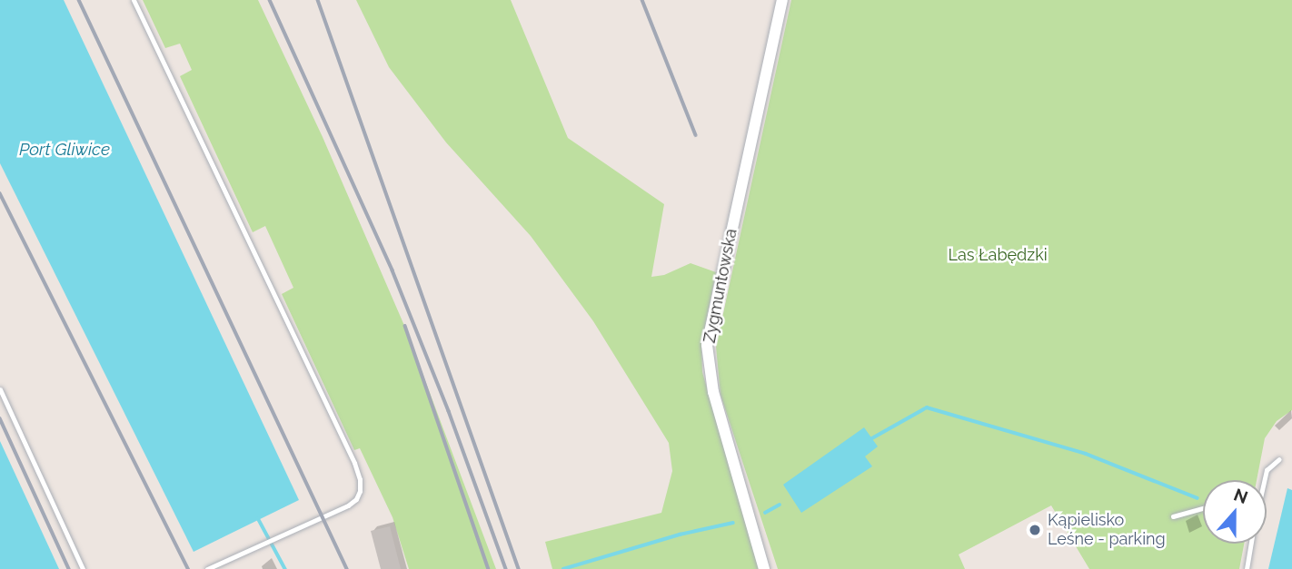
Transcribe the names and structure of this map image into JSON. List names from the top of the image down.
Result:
{
  "streets": {
    "street": ["Zygmuntowska"]
  },
  "water": ["Port Gliwice"],
  "parks": ["Las Łabędzki"],
  "places": ["Kąpielisko Leśne - parking"],
  "north": "top"
}
